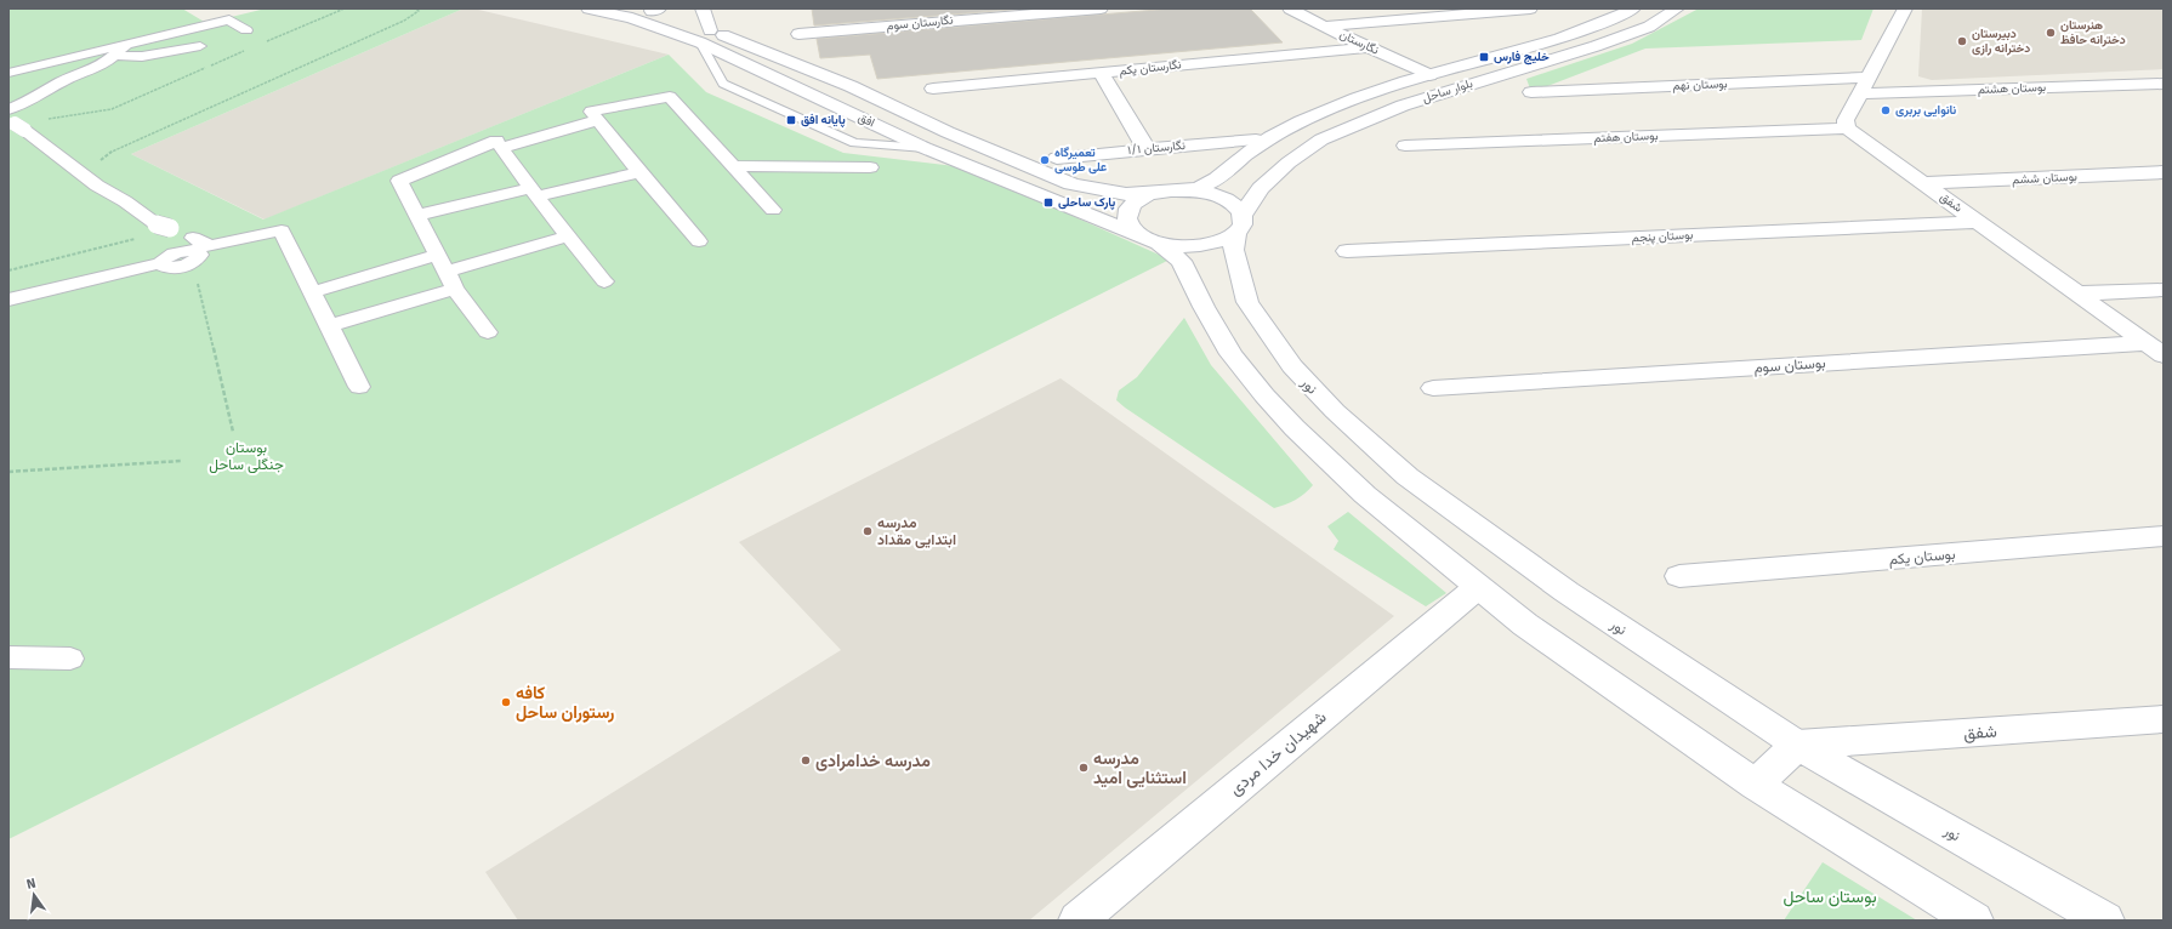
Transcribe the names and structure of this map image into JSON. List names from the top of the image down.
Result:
{
  "streets": {
    "street": [
      "نگارستان سوم",
      "نگارستان",
      "نگارستان یکم",
      "بوستان نهم",
      "بوستان هشتم",
      "بلوار ساحل",
      "افق",
      "بوستان هفتم",
      "نگارستان ۱/۱",
      "بوستان ششم",
      "شفق",
      "بوستان پنجم",
      "بوستان سوم",
      "نور",
      "بوستان یکم",
      "شهیدان خدا مردی"
    ]
  },
  "crossings": [
    ["نگارستان", "نگارستان یکم"],
    ["نگارستان", "بلوار ساحل"],
    ["بوستان نهم", "بوستان هشتم"],
    ["بلوار ساحل", "افق"],
    ["بلوار ساحل", "نور"],
    ["بوستان هفتم", "شفق"],
    ["بوستان ششم", "شفق"],
    ["شفق", "بوستان پنجم"],
    ["شفق", "بوستان سوم"],
    ["شفق", "نور"]
  ],
  "parks": ["بوستان جنگلی ساحل", "بوستان ساحل"],
  "places": {
    "other": [
      "هنرستان دخترانه حافظ",
      "دبیرستان دخترانه رازی",
      "نانوایی بربری",
      "تعمیرگاه علی طوسی",
      "مدرسه ابتدایی مقداد",
      "کافه رستوران ساحل",
      "مدرسه خدامرادی",
      "مدرسه استثنایی امید"
    ],
    "transit": ["خلیج فارس", "پایانه افق", "پارک ساحلی"]
  },
  "north": "top"
}
